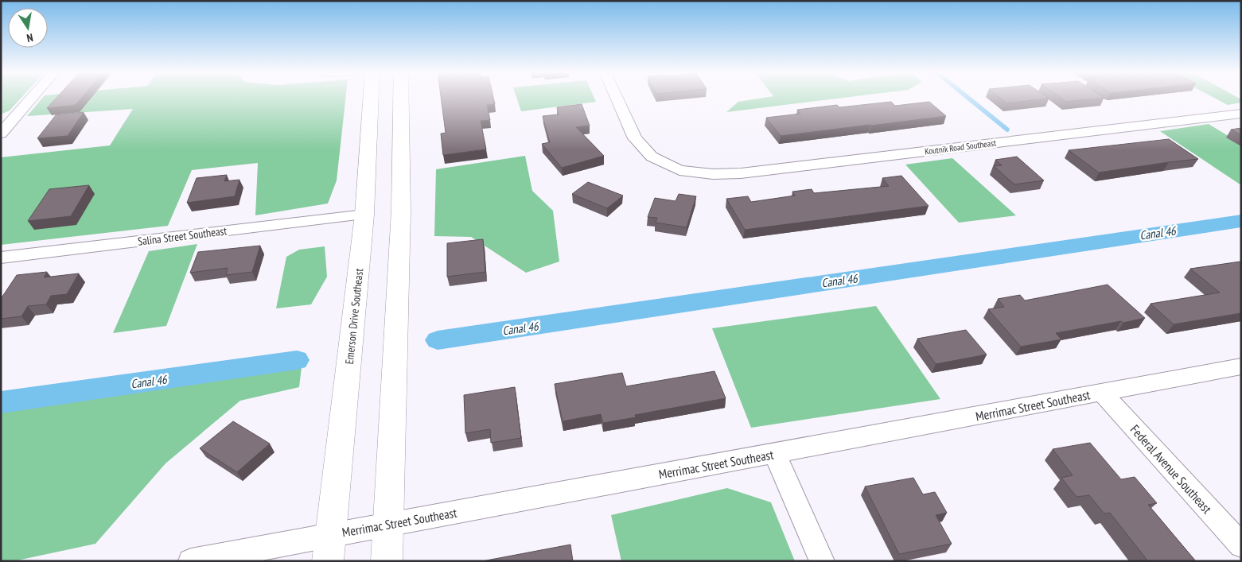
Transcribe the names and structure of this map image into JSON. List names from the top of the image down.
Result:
{
  "streets": {
    "street": [
      "Koutnik Road Southeast",
      "Salina Street Southeast",
      "Emerson Drive Southeast",
      "Merrimac Street Southeast",
      "Federal Avenue Southeast"
    ]
  },
  "crossings": [
    ["Salina Street Southeast", "Emerson Drive Southeast"],
    ["Emerson Drive Southeast", "Merrimac Street Southeast"],
    ["Merrimac Street Southeast", "Federal Avenue Southeast"]
  ],
  "water": ["Canal 46"],
  "north": "bottom"
}
